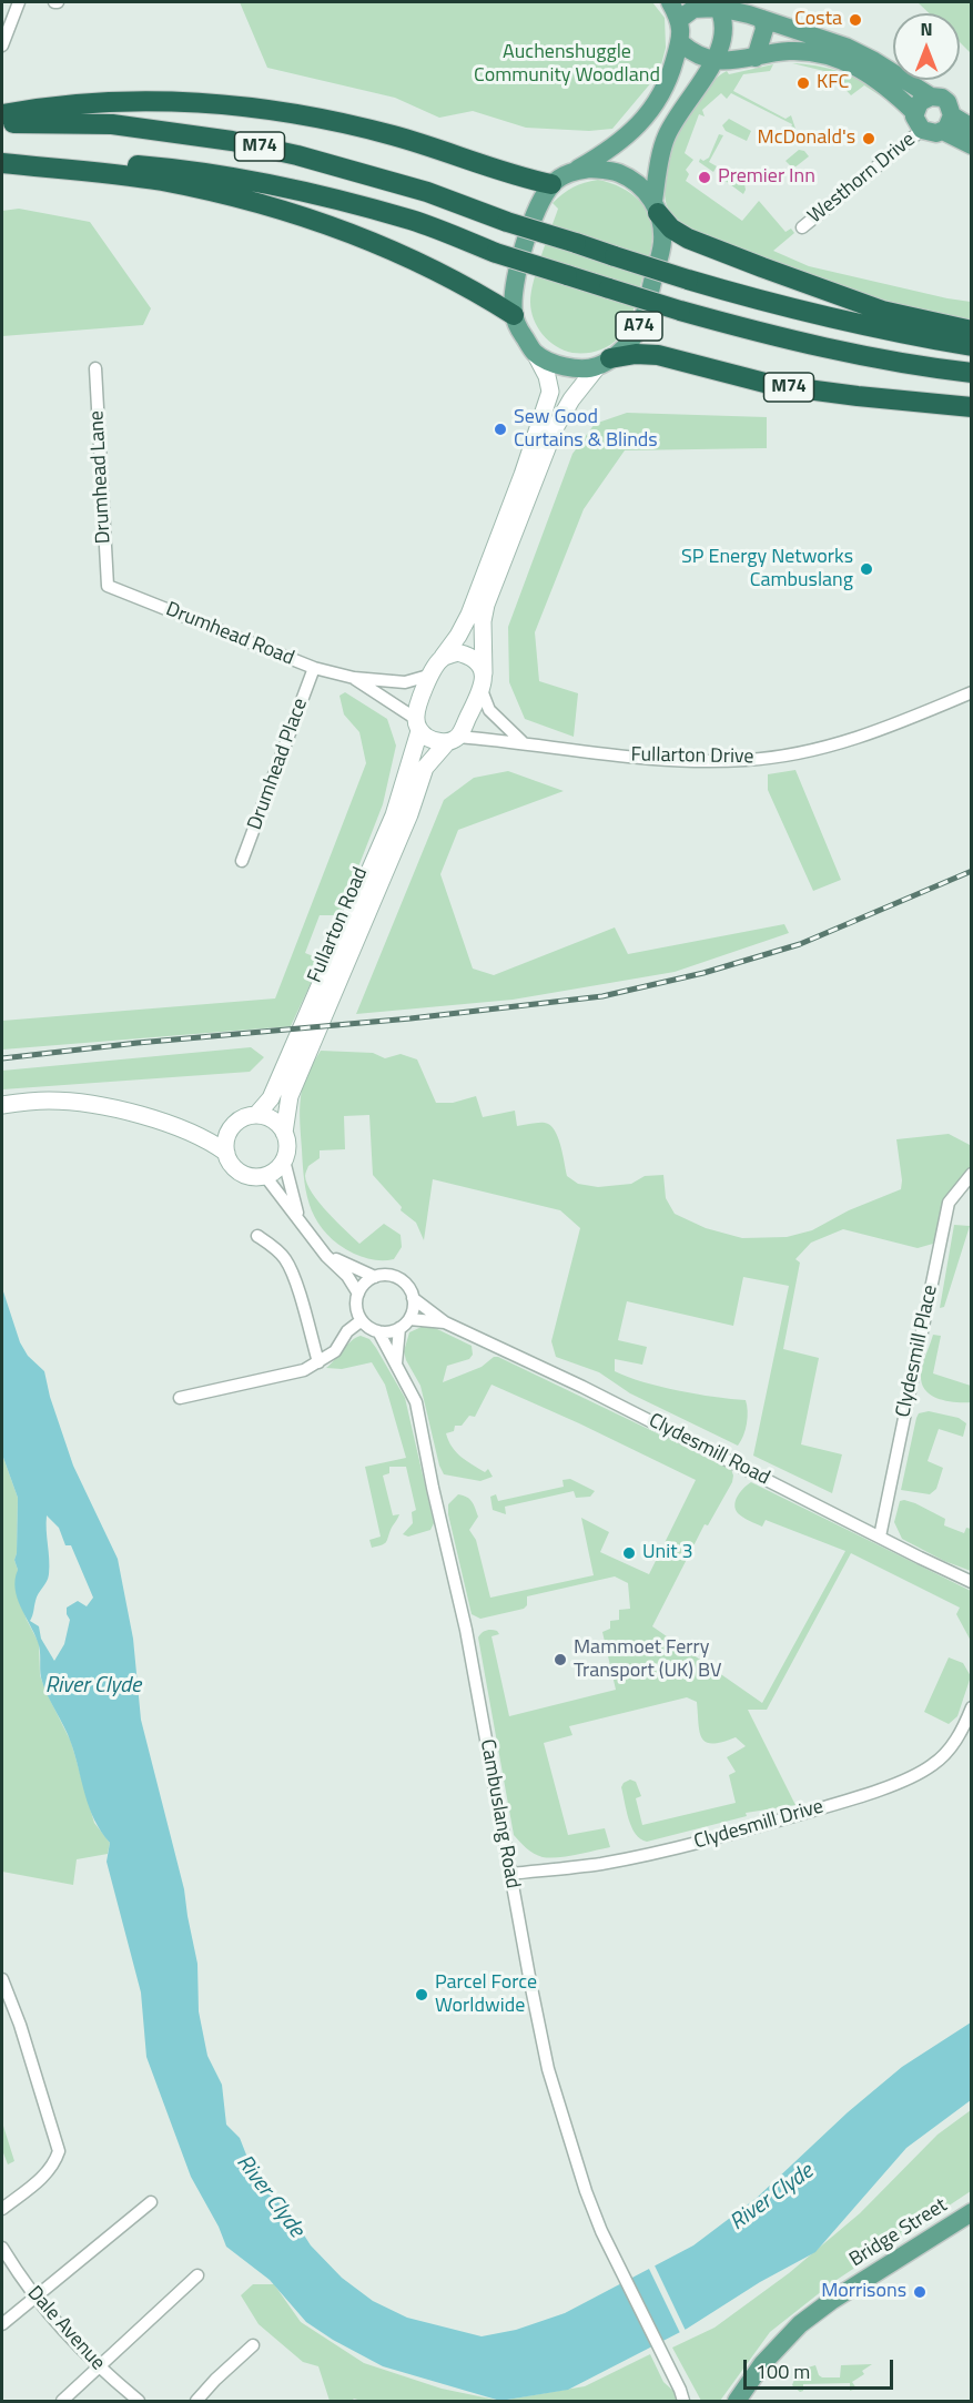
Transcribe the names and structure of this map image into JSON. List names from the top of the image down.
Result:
{
  "streets": {
    "highway": ["M74"],
    "main road": ["A74", "Bridge Street"],
    "street": [
      "Westhorn Drive",
      "Drumhead Lane",
      "Drumhead Road",
      "Fullarton Drive",
      "Drumhead Place",
      "Fullarton Road",
      "Clydesmill Place",
      "Clydesmill Road",
      "Cambuslang Road",
      "Clydesmill Drive",
      "Dale Avenue"
    ]
  },
  "crossings": [
    ["M74", "A74"],
    ["Drumhead Lane", "Drumhead Road"],
    ["Drumhead Road", "Drumhead Place"],
    ["Fullarton Drive", "Fullarton Road"],
    ["Clydesmill Place", "Clydesmill Road"],
    ["Clydesmill Road", "Cambuslang Road"],
    ["Cambuslang Road", "Clydesmill Drive"]
  ],
  "water": ["River Clyde"],
  "parks": ["Auchenshuggle Community Woodland"],
  "places": [
    "Costa",
    "KFC",
    "McDonald's",
    "Premier Inn",
    "Sew Good Curtains & Blinds",
    "SP Energy Networks Cambuslang",
    "Unit 3",
    "Mammoet Ferry Transport (UK) BV",
    "Parcel Force Worldwide",
    "Morrisons"
  ],
  "scale_bar": "100 m",
  "north": "top"
}
